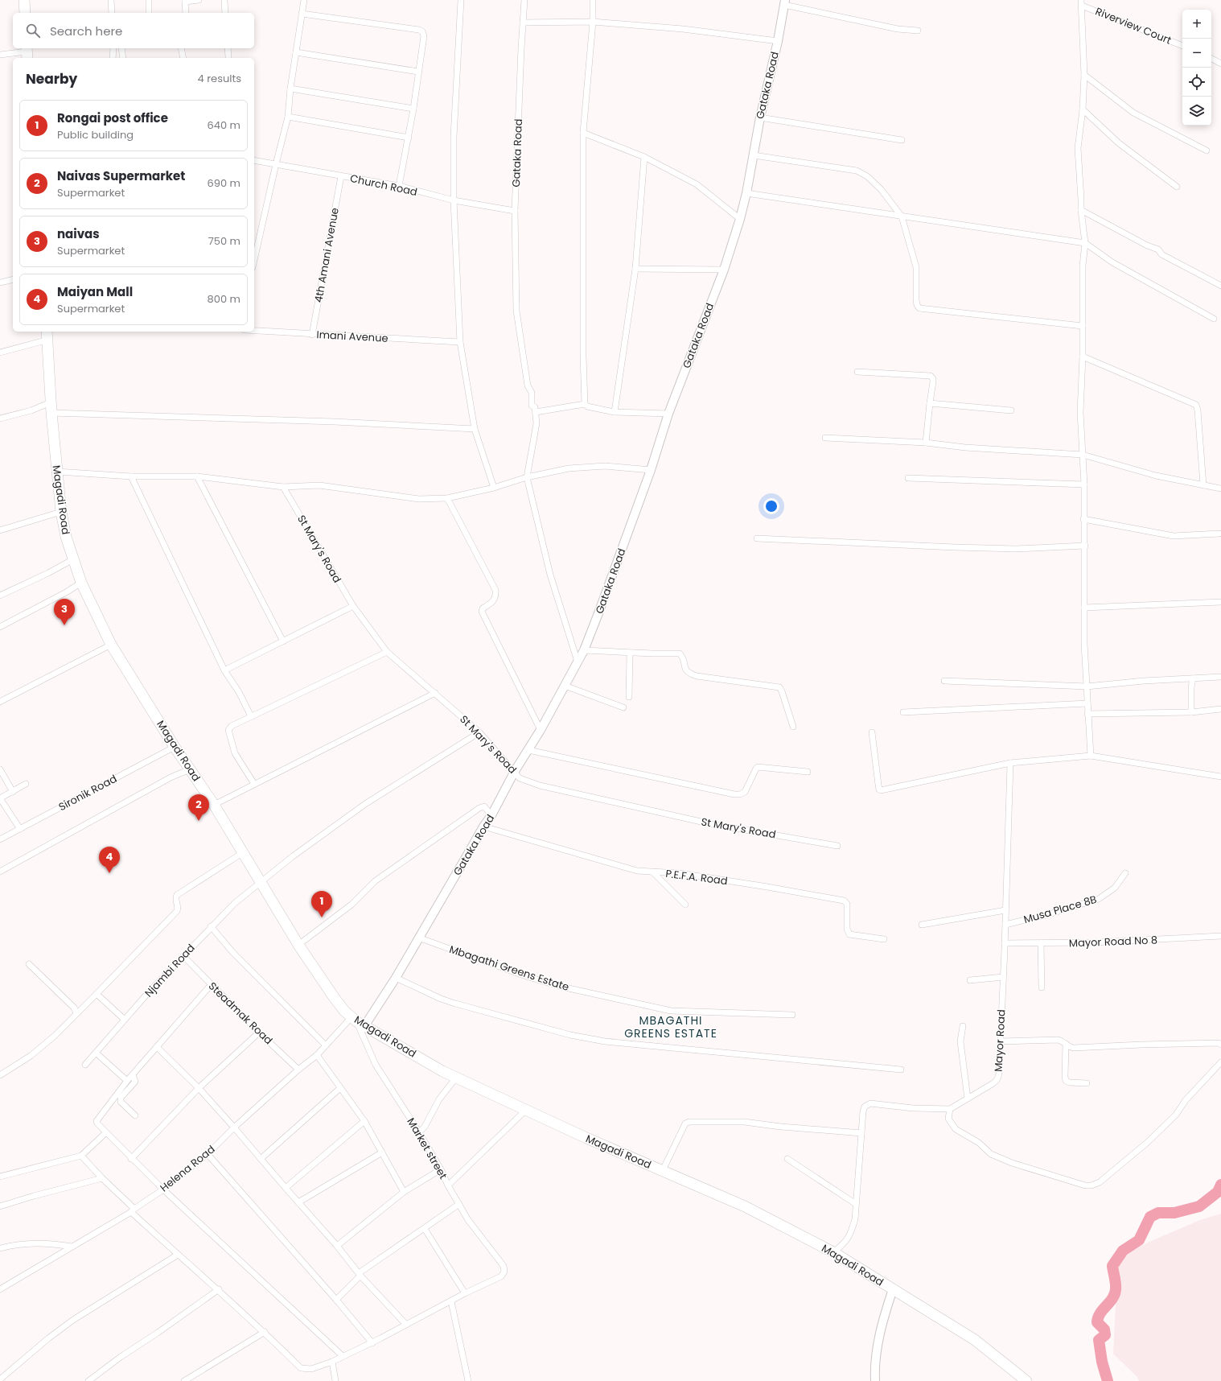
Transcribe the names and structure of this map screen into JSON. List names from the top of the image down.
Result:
{
  "streets": {
    "highway": ["Magadi Road"],
    "street": [
      "Riverview Court",
      "Gataka Road",
      "Church Road",
      "4th Amani Avenue",
      "Imani Avenue",
      "St Mary's Road",
      "Sironik Road",
      "P.E.F.A. Road",
      "Musa Place 8B",
      "Mayor Road No 8",
      "Mbagathi Greens Estate",
      "Njambi Road",
      "Steadmak Road",
      "Mayor Road",
      "Market street",
      "Helena Road"
    ]
  },
  "crossings": [
    ["Gataka Road", "Church Road"],
    ["Gataka Road", "Magadi Road"],
    ["Gataka Road", "St Mary's Road"],
    ["Gataka Road", "P.E.F.A. Road"],
    ["Gataka Road", "Mbagathi Greens Estate"],
    ["Gataka Road", "Market street"],
    ["Gataka Road", "Helena Road"],
    ["Church Road", "4th Amani Avenue"],
    ["4th Amani Avenue", "Imani Avenue"],
    ["Magadi Road", "Sironik Road"],
    ["Magadi Road", "Njambi Road"],
    ["Magadi Road", "Market street"],
    ["Magadi Road", "Helena Road"],
    ["St Mary's Road", "Njambi Road"],
    ["Musa Place 8B", "Mayor Road"],
    ["Mayor Road No 8", "Mayor Road"],
    ["Njambi Road", "Steadmak Road"],
    ["Steadmak Road", "Helena Road"],
    ["Market street", "Helena Road"]
  ],
  "districts": ["MBAGATHI GREENS ESTATE"],
  "page": {
    "map_buttons": ["+", "−"],
    "search": "Search here",
    "heading": ["Nearby", "4 results"],
    "list": [
      {
        "mark": "1",
        "name": "Rongai post office",
        "note": "Public building",
        "value": "640 m"
      },
      {
        "mark": "2",
        "name": "Naivas Supermarket",
        "note": "Supermarket",
        "value": "690 m"
      },
      {
        "mark": "3",
        "name": "naivas",
        "note": "Supermarket",
        "value": "750 m"
      },
      {
        "mark": "4",
        "name": "Maiyan Mall",
        "note": "Supermarket",
        "value": "800 m"
      }
    ],
    "pins": [
      "3",
      "2",
      "4",
      "1"
    ]
  }
}
